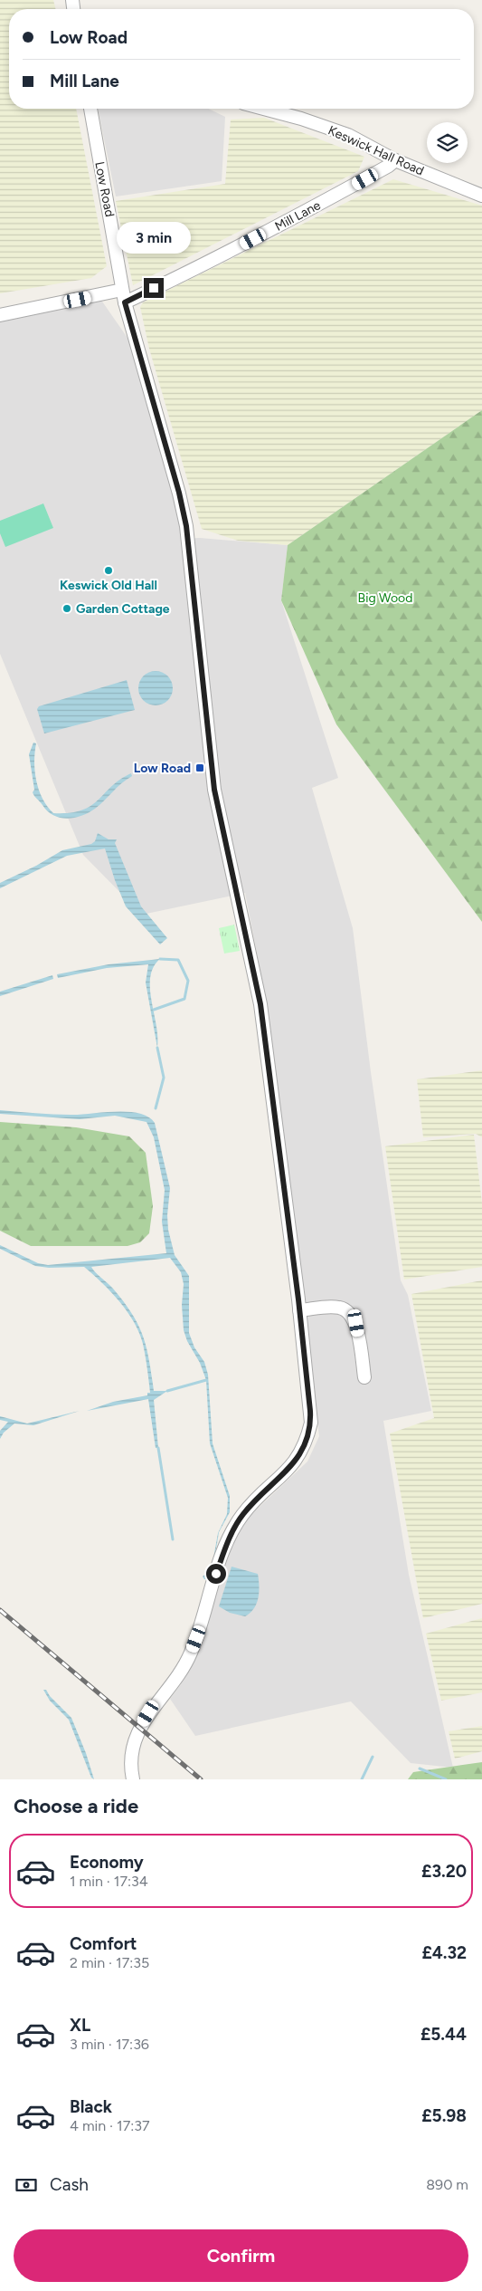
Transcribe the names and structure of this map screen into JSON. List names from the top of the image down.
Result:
{
  "streets": {
    "street": ["Keswick Hall Road", "Low Road", "Mill Lane"]
  },
  "crossings": [
    ["Keswick Hall Road", "Mill Lane"],
    ["Low Road", "Mill Lane"]
  ],
  "parks": ["Big Wood"],
  "places": {
    "other": ["Keswick Old Hall", "Garden Cottage"],
    "transit": ["Low Road"]
  },
  "page": {
    "banner": ["Low Road", "Mill Lane"],
    "bubble": "3 min",
    "heading": "Choose a ride",
    "list": [
      {
        "name": "Economy",
        "note": "1 min · 17:34",
        "value": "£3.20"
      },
      {
        "name": "Comfort",
        "note": "2 min · 17:35",
        "value": "£4.32"
      },
      {
        "name": "XL",
        "note": "3 min · 17:36",
        "value": "£5.44"
      },
      {
        "name": "Black",
        "note": "4 min · 17:37",
        "value": "£5.98"
      }
    ],
    "pay": ["Cash", "890 m"],
    "buttons": "Confirm"
  }
}
